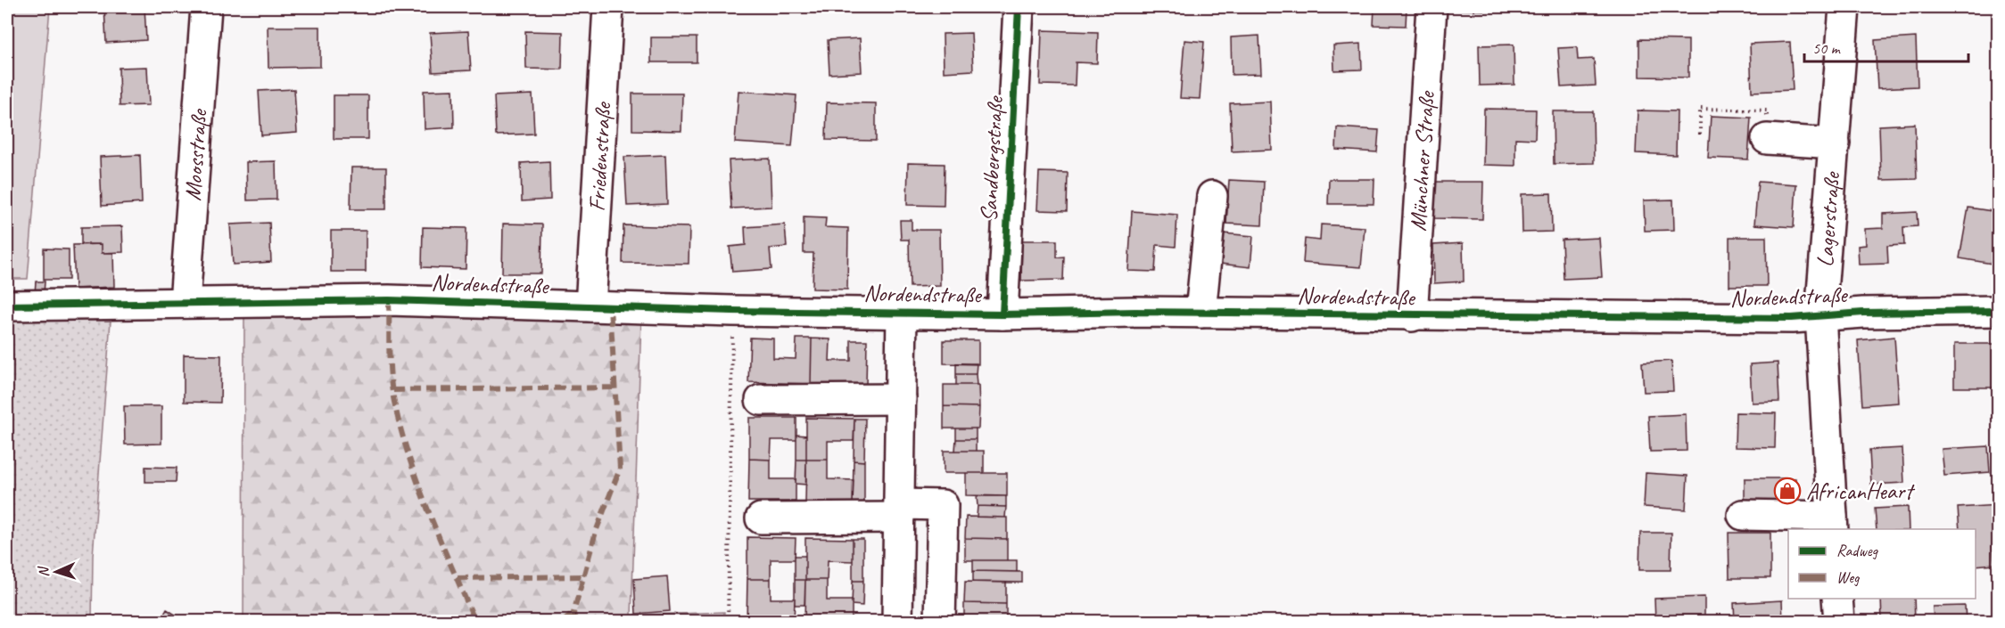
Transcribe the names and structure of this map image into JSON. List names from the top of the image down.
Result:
{
  "streets": {
    "street": [
      "Moosstraße",
      "Friedenstraße",
      "Sandbergstraße",
      "Münchner Straße",
      "Lagerstraße",
      "Nordendstraße"
    ]
  },
  "crossings": [
    ["Moosstraße", "Nordendstraße"],
    ["Friedenstraße", "Nordendstraße"],
    ["Sandbergstraße", "Nordendstraße"],
    ["Münchner Straße", "Nordendstraße"],
    ["Lagerstraße", "Nordendstraße"]
  ],
  "places": {
    "shop": ["AfricanHeart"]
  },
  "legend": ["Radweg", "Weg"],
  "scale_bar": "50 m",
  "north": "left"
}
